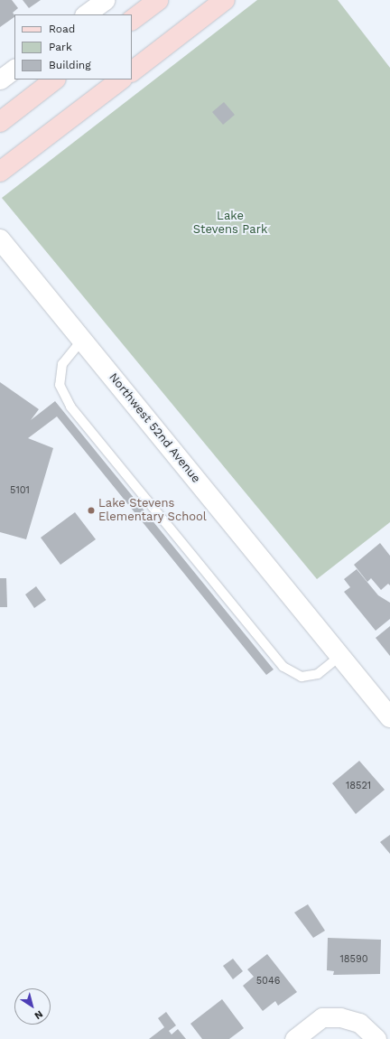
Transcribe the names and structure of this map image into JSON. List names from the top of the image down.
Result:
{
  "streets": {
    "street": ["Northwest 52nd Avenue"]
  },
  "parks": ["Lake Stevens Park"],
  "places": ["Lake Stevens Elementary School"],
  "house_numbers": [
    "5101",
    "18521",
    "18590",
    "5046"
  ],
  "legend": ["Road", "Park", "Building"],
  "north": "bottom right"
}
